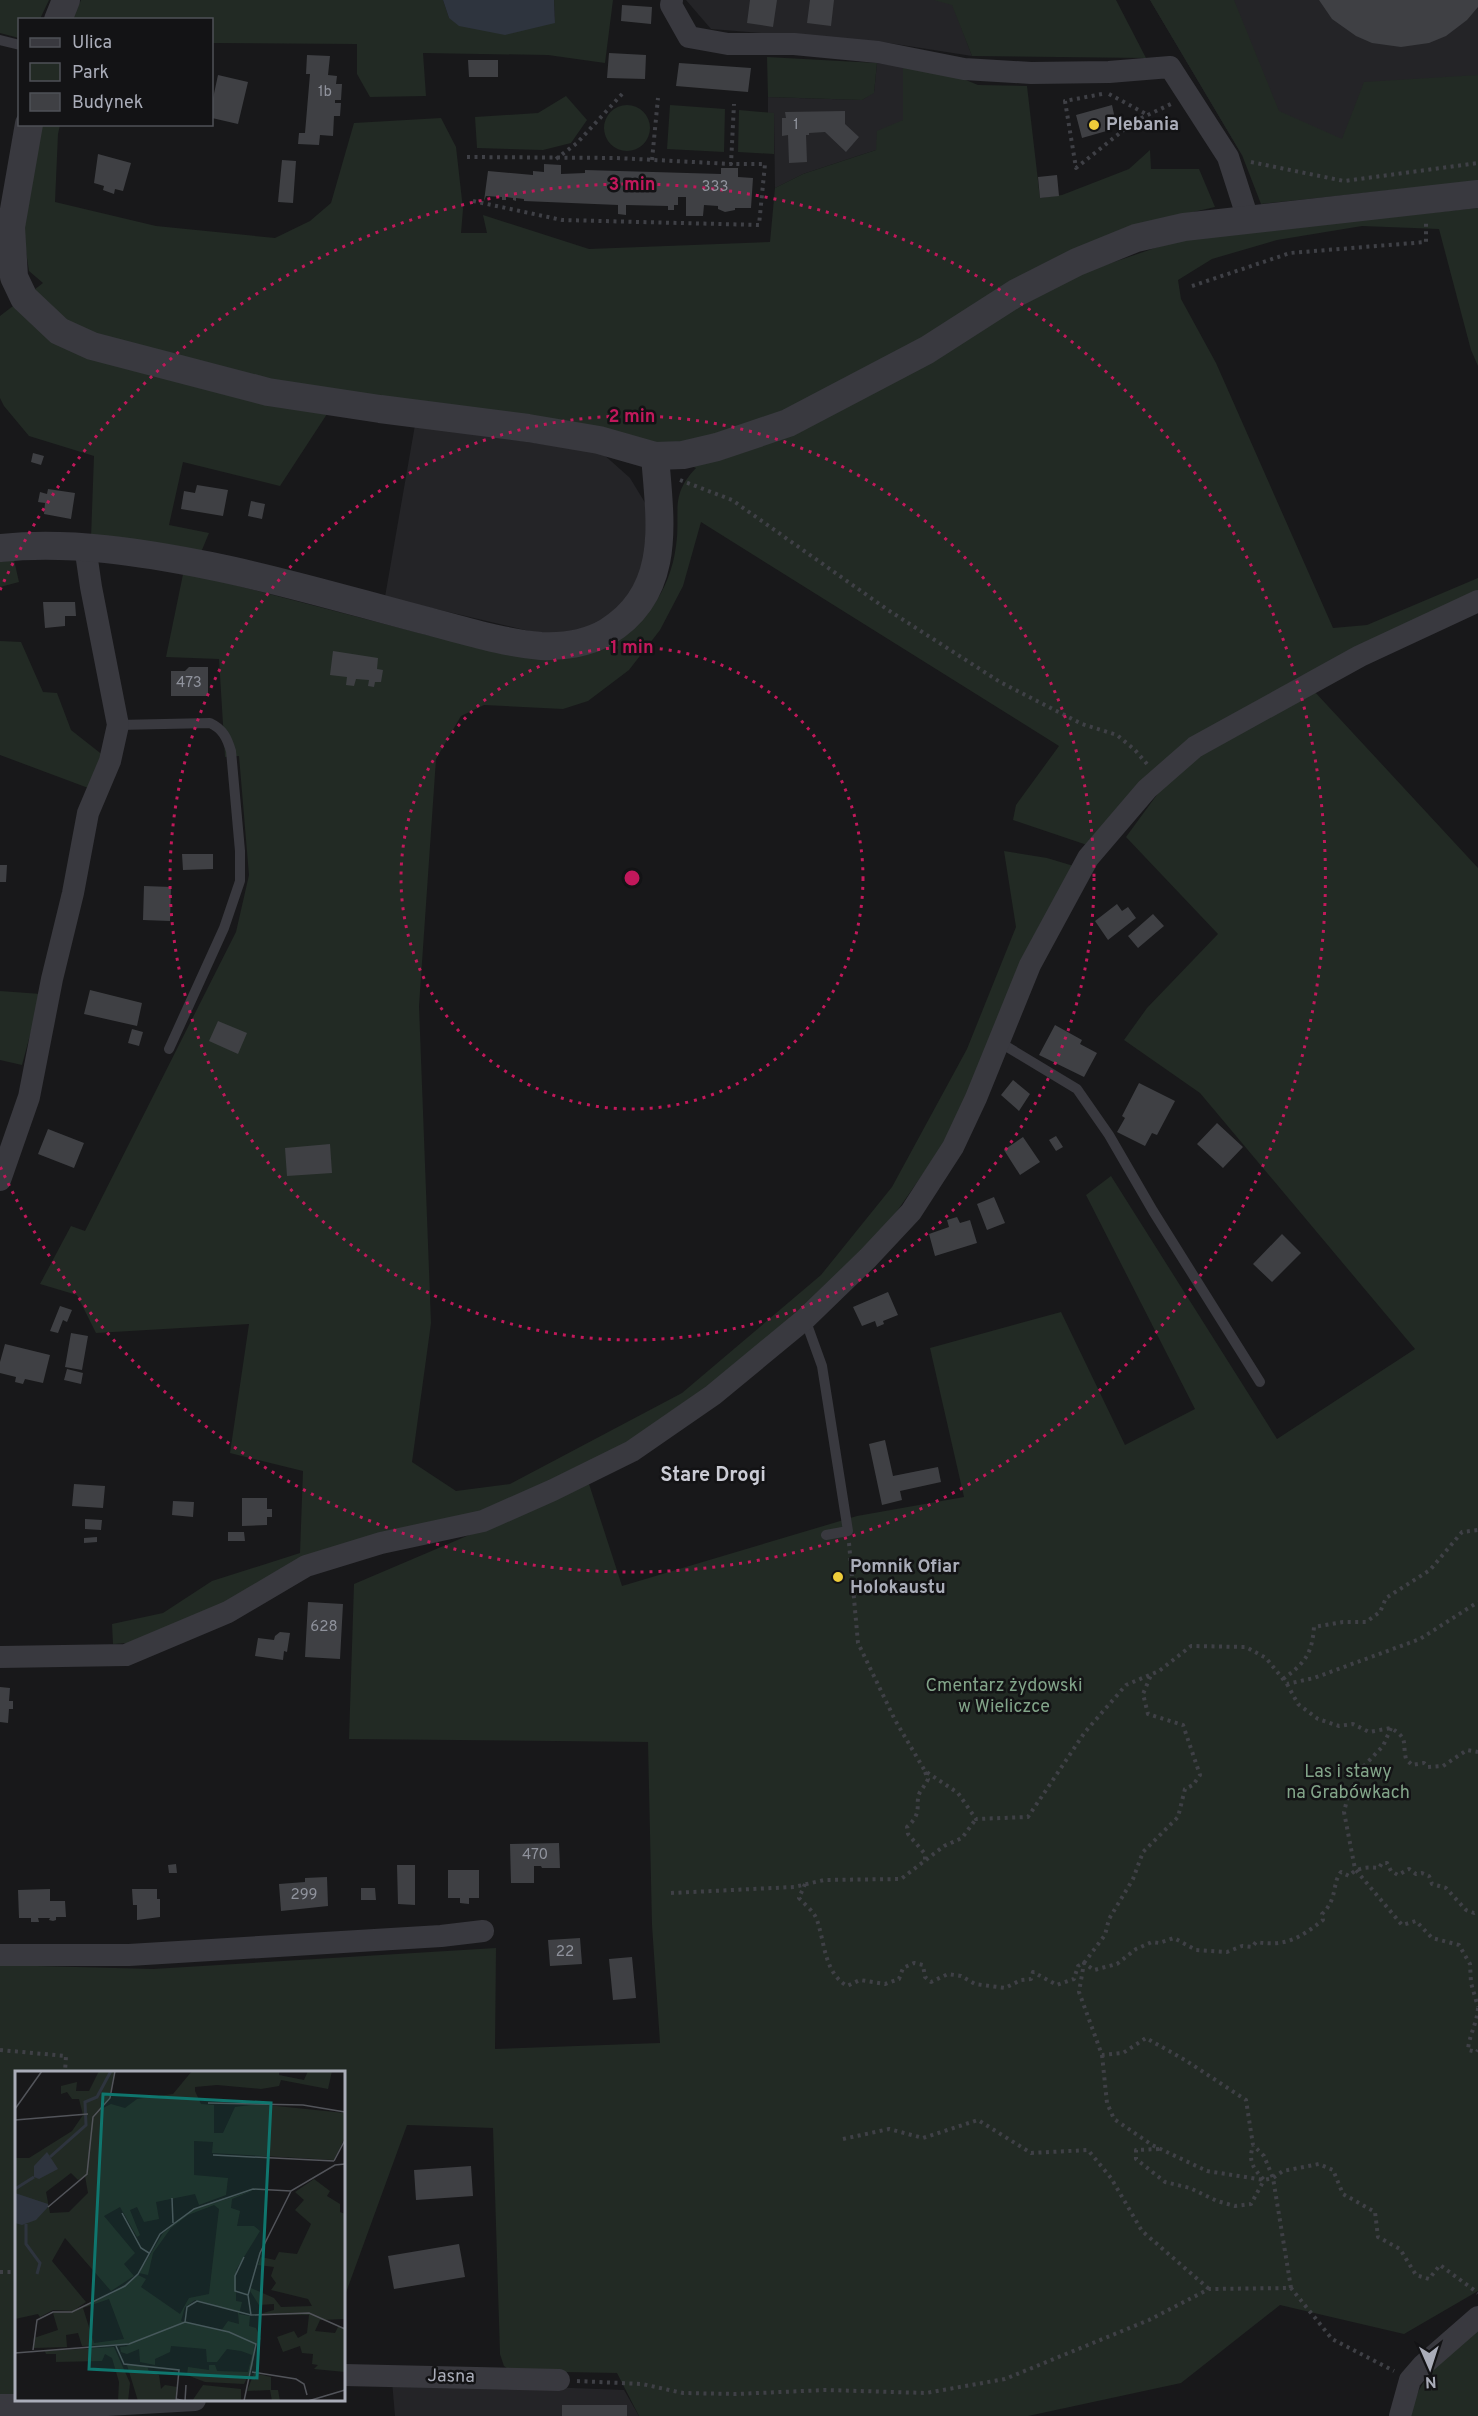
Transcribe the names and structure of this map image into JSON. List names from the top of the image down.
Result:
{
  "streets": {
    "street": ["Jasna"]
  },
  "districts": ["Stare Drogi"],
  "parks": ["Cmentarz żydowski w Wieliczce", "Las i stawy na Grabówkach"],
  "places": ["Plebania", "Pomnik Ofiar Holokaustu"],
  "house_numbers": [
    "1b",
    "1",
    "333",
    "473",
    "628",
    "470",
    "299",
    "22"
  ],
  "legend": ["Ulica", "Park", "Budynek"],
  "north": "bottom",
  "rings": ["3 min", "2 min", "1 min"]
}
